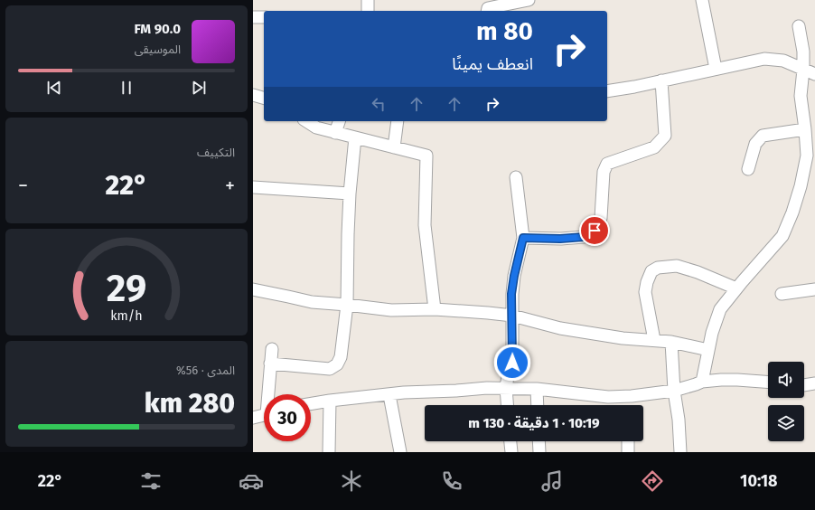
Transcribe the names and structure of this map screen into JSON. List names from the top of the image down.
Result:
{
  "page": {
    "turn": ["80 m", "انعطف يمينًا"],
    "song": ["90.0 FM", "الموسيقى"],
    "tile": [
      "التكييف",
      ["المدى · 56%", "280 km"]
    ],
    "heat": ["−", "22°", "+"],
    "limit": "30",
    "trip": "10:19 · 1 دقيقة · 130 m",
    "tabs": ["10:18", "22°"],
    "gauge": ["29", "km/h"]
  }
}
